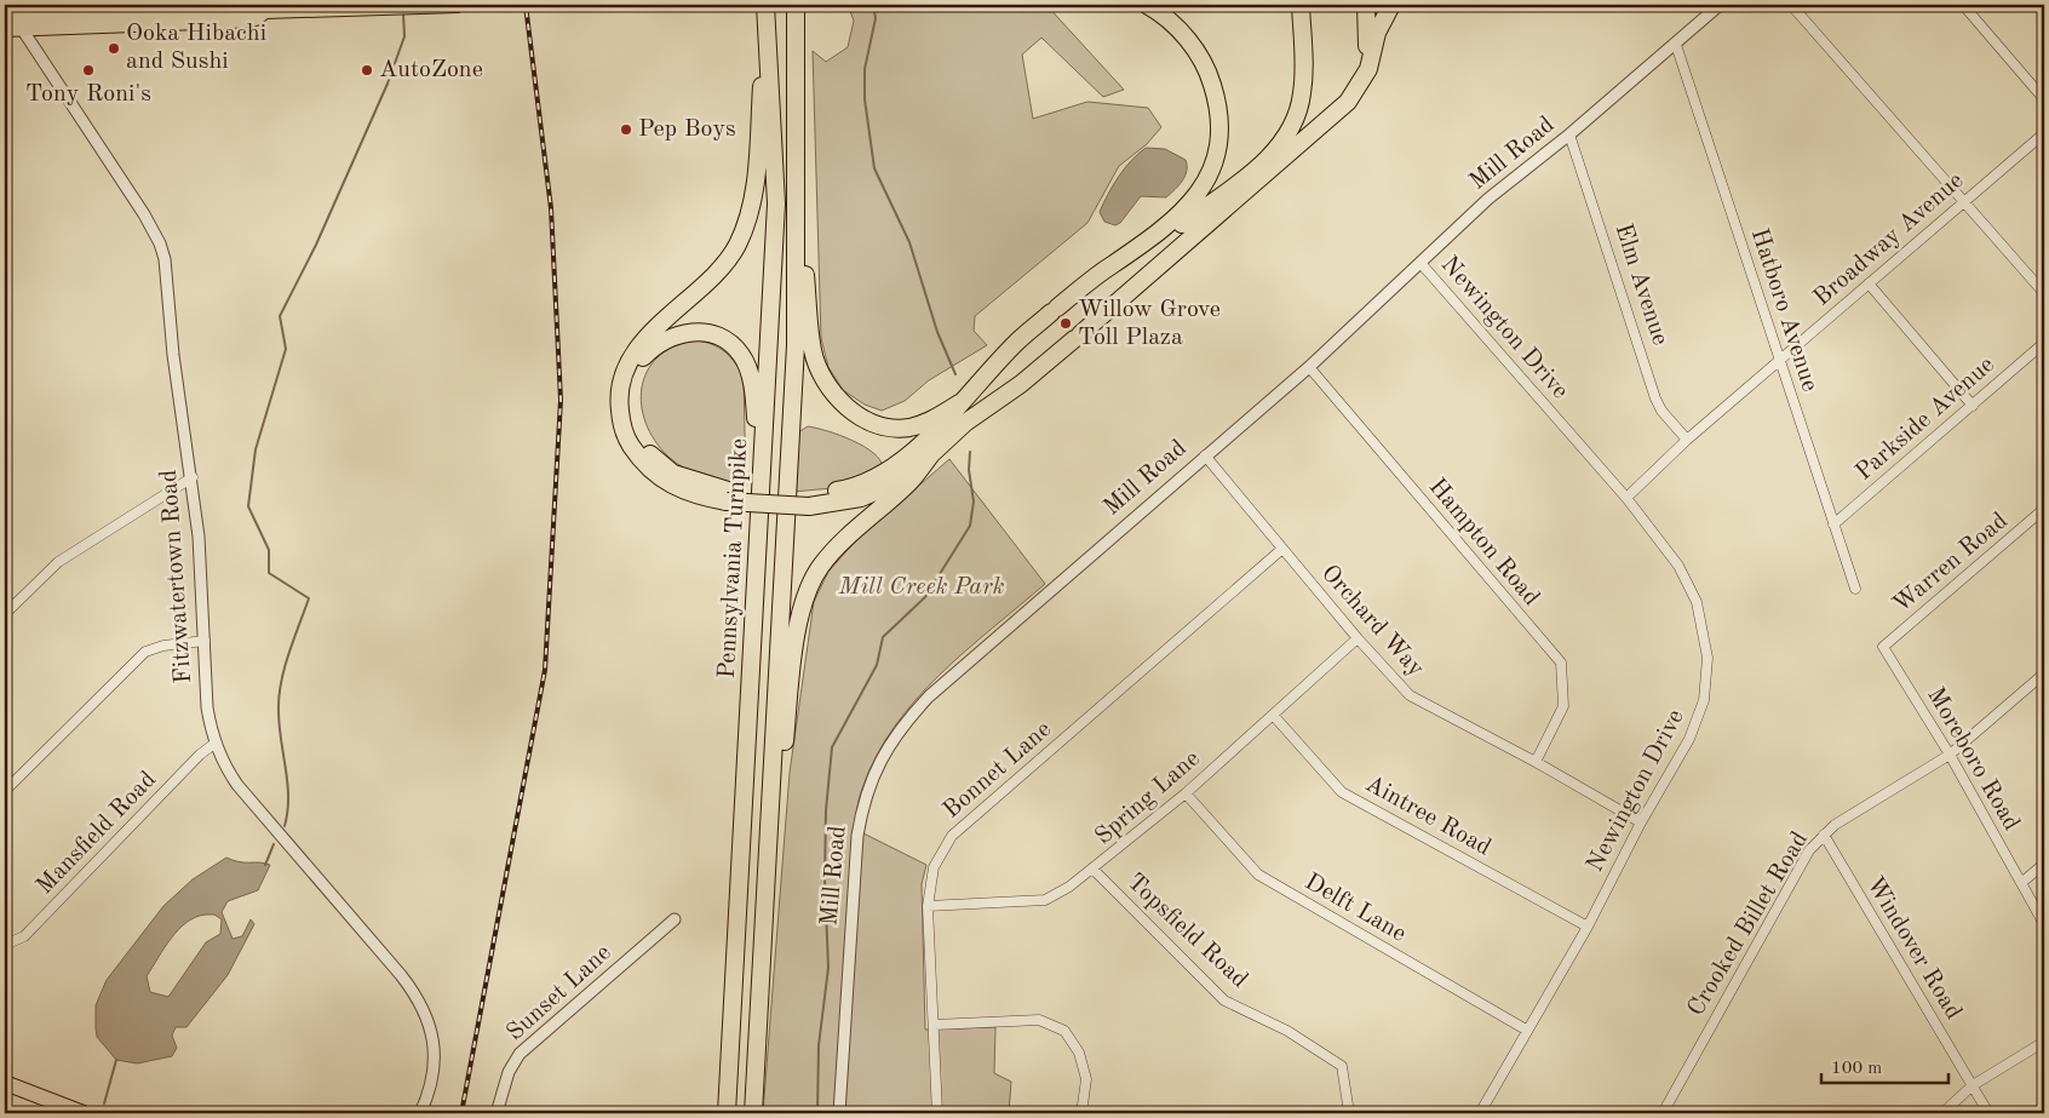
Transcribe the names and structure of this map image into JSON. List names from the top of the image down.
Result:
{
  "streets": {
    "highway": ["Pennsylvania Turnpike"],
    "street": [
      "Mill Road",
      "Broadway Avenue",
      "Elm Avenue",
      "Hatboro Avenue",
      "Newington Drive",
      "Parkside Avenue",
      "Hampton Road",
      "Warren Road",
      "Fitzwatertown Road",
      "Orchard Way",
      "Moreboro Road",
      "Bonnet Lane",
      "Spring Lane",
      "Aintree Road",
      "Mansfield Road",
      "Delft Lane",
      "Crooked Billet Road",
      "Topsfield Road",
      "Windover Road",
      "Sunset Lane"
    ]
  },
  "crossings": [
    ["Mill Road", "Elm Avenue"],
    ["Mill Road", "Hatboro Avenue"],
    ["Mill Road", "Newington Drive"],
    ["Mill Road", "Hampton Road"],
    ["Mill Road", "Orchard Way"],
    ["Broadway Avenue", "Elm Avenue"],
    ["Broadway Avenue", "Hatboro Avenue"],
    ["Broadway Avenue", "Newington Drive"],
    ["Hatboro Avenue", "Parkside Avenue"],
    ["Newington Drive", "Orchard Way"],
    ["Newington Drive", "Aintree Road"],
    ["Newington Drive", "Delft Lane"],
    ["Hampton Road", "Orchard Way"],
    ["Warren Road", "Moreboro Road"],
    ["Fitzwatertown Road", "Mansfield Road"],
    ["Orchard Way", "Bonnet Lane"],
    ["Orchard Way", "Spring Lane"],
    ["Moreboro Road", "Crooked Billet Road"],
    ["Bonnet Lane", "Spring Lane"],
    ["Spring Lane", "Aintree Road"],
    ["Spring Lane", "Delft Lane"],
    ["Spring Lane", "Topsfield Road"],
    ["Crooked Billet Road", "Windover Road"]
  ],
  "parks": ["Mill Creek Park"],
  "places": [
    "Ooka Hibachi and Sushi",
    "Tony Roni's",
    "AutoZone",
    "Pep Boys",
    "Willow Grove Toll Plaza"
  ],
  "scale_bar": "100 m"
}
